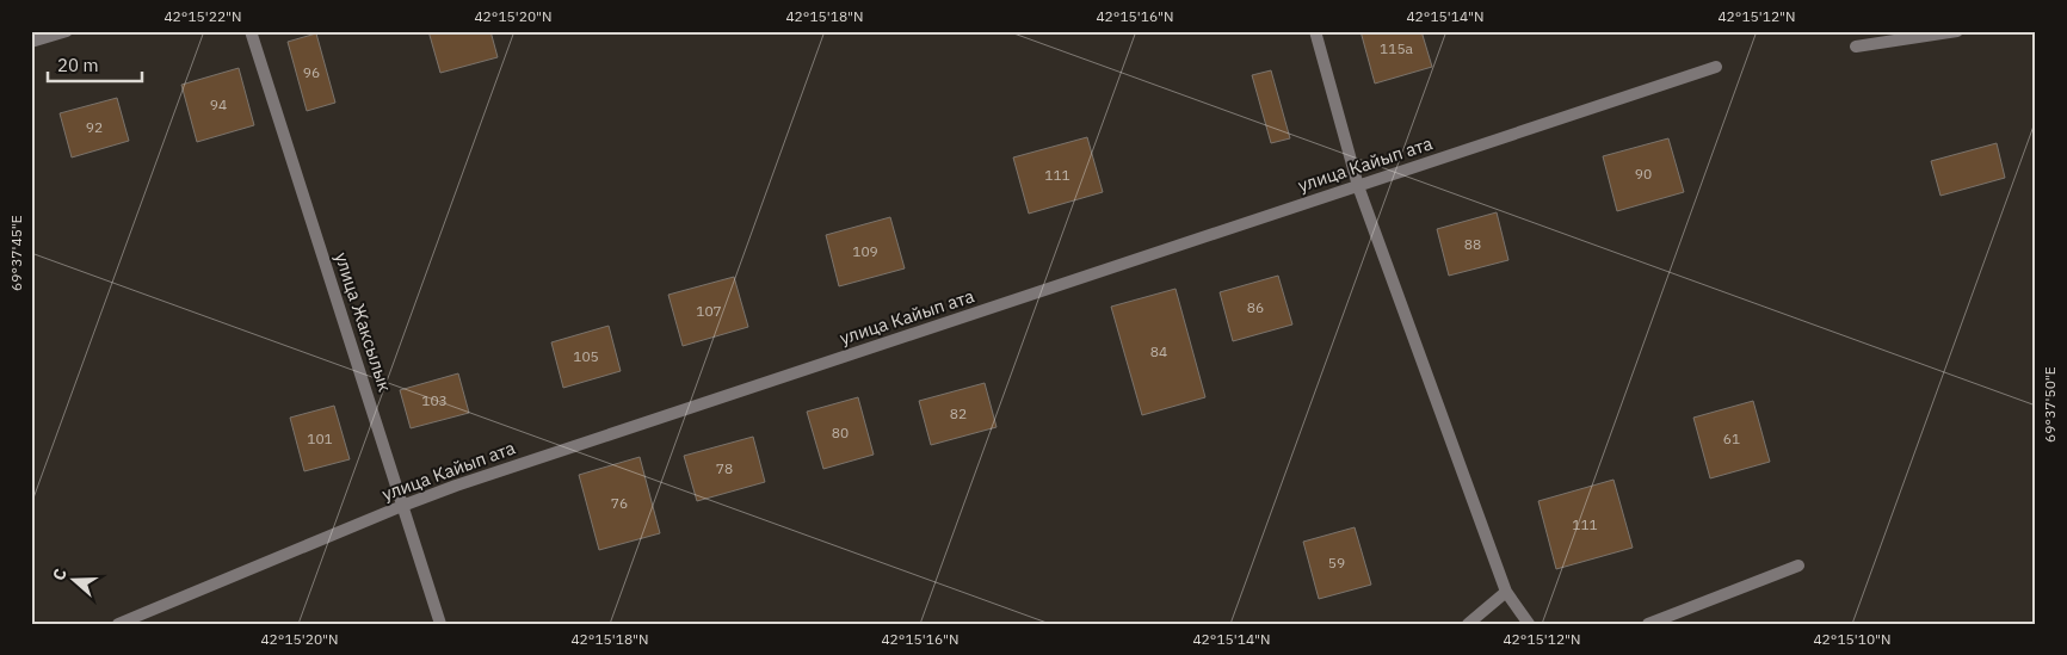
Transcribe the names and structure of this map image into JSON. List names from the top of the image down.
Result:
{
  "streets": {
    "street": ["улица Кайып ата", "улица Жаксылык"]
  },
  "crossings": [
    ["улица Кайып ата", "улица Жаксылык"]
  ],
  "house_numbers": [
    "115а",
    "96",
    "94",
    "92",
    "90",
    "111",
    "88",
    "109",
    "86",
    "107",
    "84",
    "105",
    "103",
    "82",
    "80",
    "101",
    "61",
    "78",
    "76",
    "111",
    "59"
  ],
  "scale_bar": "20 m",
  "north": "left",
  "coordinates": [
    "42°15'22\"N",
    "42°15'20\"N",
    "42°15'18\"N",
    "42°15'16\"N",
    "42°15'14\"N",
    "42°15'12\"N",
    "69°37'45\"E",
    "69°37'50\"E",
    "42°15'10\"N"
  ]
}
